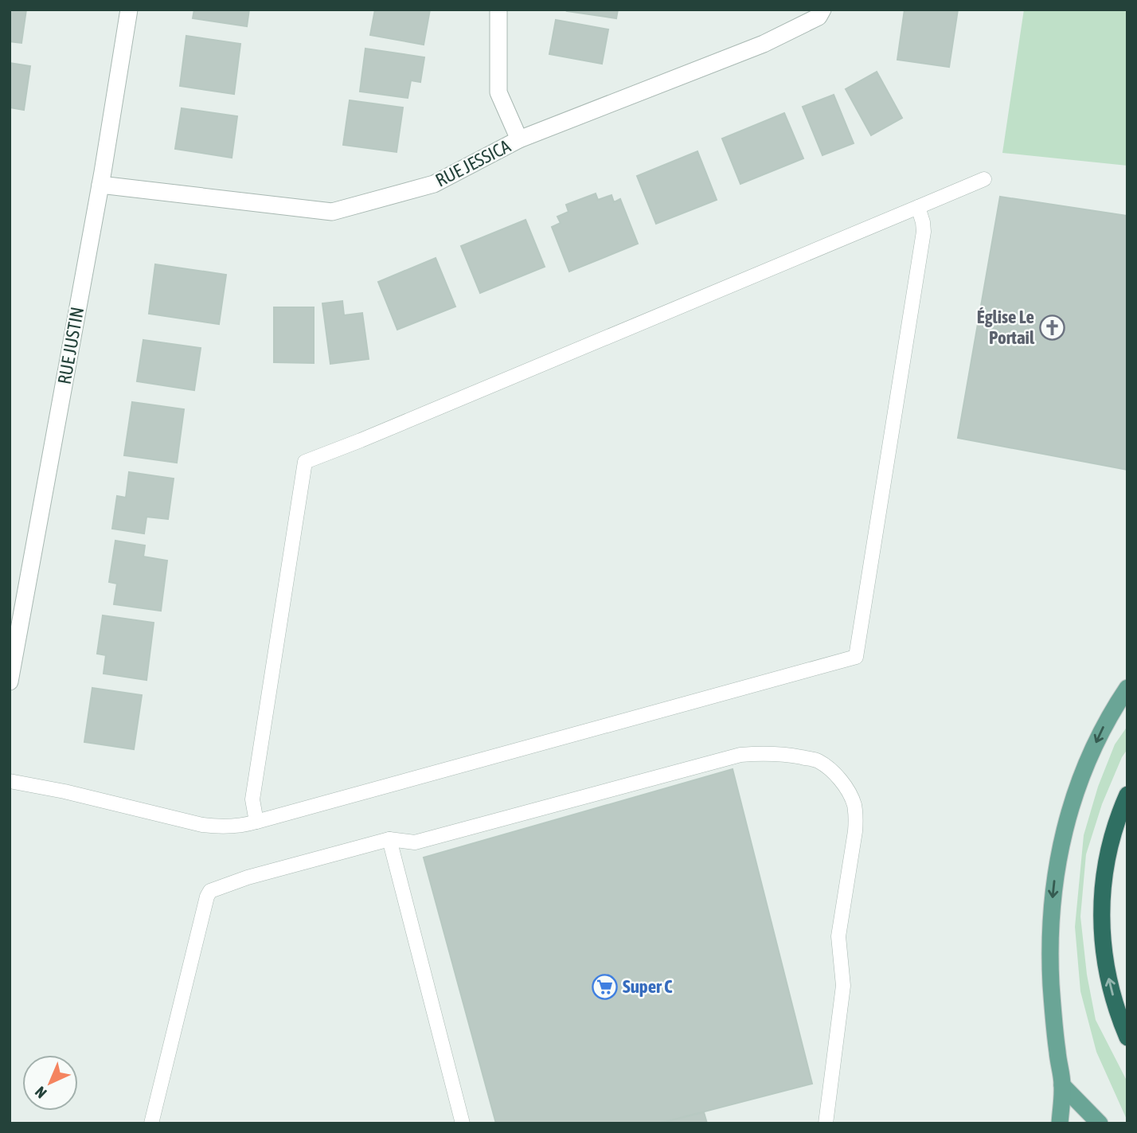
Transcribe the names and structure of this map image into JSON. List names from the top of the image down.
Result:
{
  "streets": {
    "street": ["RUE JESSICA", "RUE JUSTIN"]
  },
  "crossings": [
    ["RUE JESSICA", "RUE JUSTIN"]
  ],
  "places": {
    "church": ["Église Le Portail"],
    "supermarket": ["Super C"]
  },
  "north": "bottom left"
}
